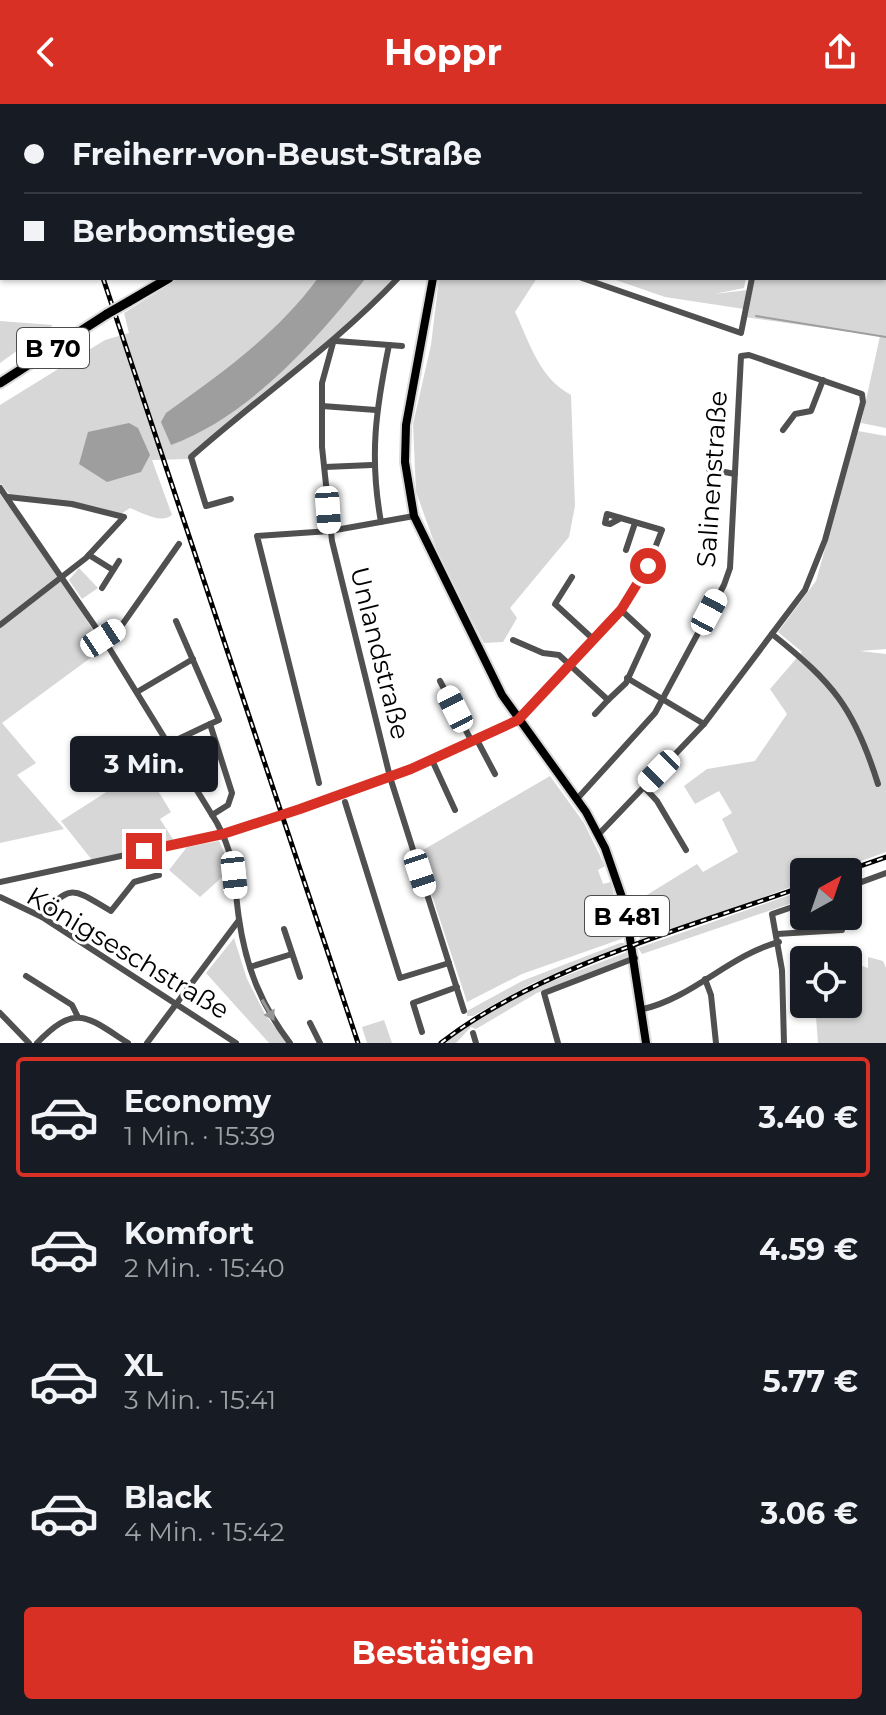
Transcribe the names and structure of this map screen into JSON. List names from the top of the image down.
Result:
{
  "streets": {
    "highway": ["B 70"],
    "main road": ["B 481"],
    "street": ["Salinenstraße", "Unlandstraße", "Königseschstraße"]
  },
  "crossings": [
    ["Salinenstraße", "B 481"]
  ],
  "north": "top right",
  "page": {
    "header": "Hoppr",
    "banner": ["Freiherr-von-Beust-Straße", "Berbomstiege"],
    "bubble": "3 Min.",
    "list": [
      {
        "name": "Economy",
        "note": "1 Min. · 15:39",
        "value": "3.40 €"
      },
      {
        "name": "Komfort",
        "note": "2 Min. · 15:40",
        "value": "4.59 €"
      },
      {
        "name": "XL",
        "note": "3 Min. · 15:41",
        "value": "5.77 €"
      },
      {
        "name": "Black",
        "note": "4 Min. · 15:42",
        "value": "3.06 €"
      }
    ],
    "buttons": "Bestätigen"
  }
}
